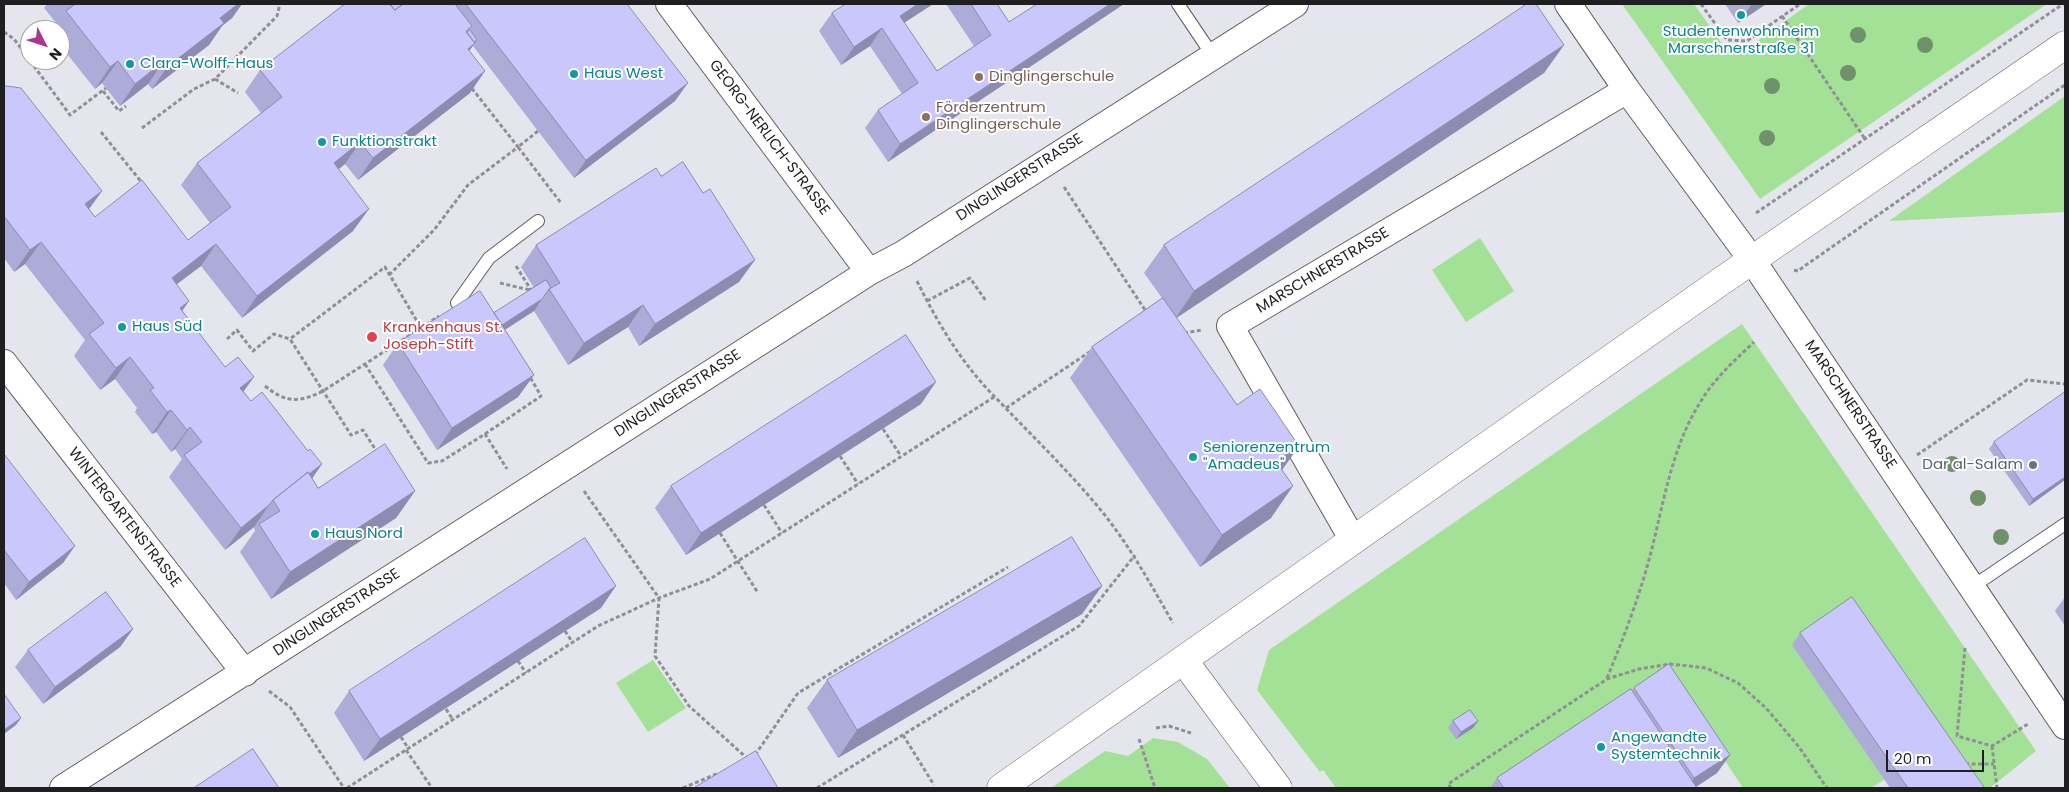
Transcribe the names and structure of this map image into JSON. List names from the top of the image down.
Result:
{
  "streets": {
    "street": [
      "GEORG-NERLICH-STRASSE",
      "DINGLINGERSTRASSE",
      "MARSCHNERSTRASSE",
      "WINTERGARTENSTRASSE"
    ]
  },
  "crossings": [
    ["GEORG-NERLICH-STRASSE", "DINGLINGERSTRASSE"],
    ["DINGLINGERSTRASSE", "WINTERGARTENSTRASSE"]
  ],
  "places": [
    "Studentenwohnheim Marschnerstraße 31",
    "Clara-Wolff-Haus",
    "Haus West",
    "Dinglingerschule",
    "Förderzentrum Dinglingerschule",
    "Funktionstrakt",
    "Haus Süd",
    "Krankenhaus St. Joseph-Stift",
    "Seniorenzentrum \"Amadeus\"",
    "Dar al-Salam",
    "Haus Nord",
    "Angewandte Systemtechnik"
  ],
  "scale_bar": "20 m",
  "north": "bottom right"
}
